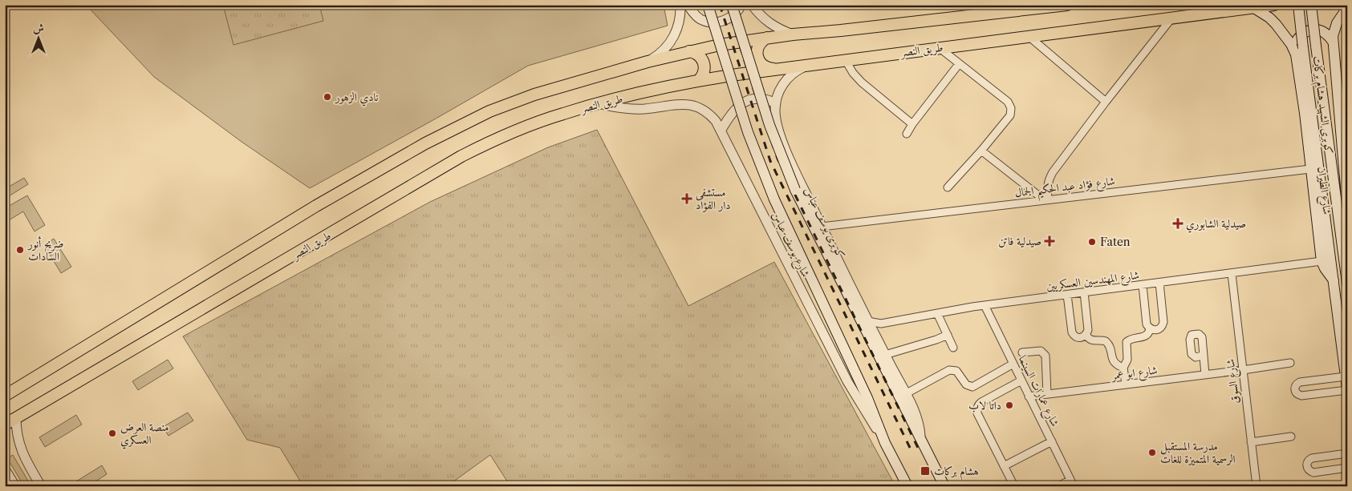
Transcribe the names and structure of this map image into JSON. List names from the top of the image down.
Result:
{
  "streets": {
    "highway": ["طريق النصر"],
    "main road": [
      "كوبرى الشهيد هشام بركات",
      "شارع الطيران",
      "كوبرى يوسف عباس",
      "شارع يوسف عباس"
    ],
    "street": [
      "شارع فؤاد عبد الحكيم الجمال",
      "شارع المهندسين العسكريين",
      "شارع ابو عمر",
      "شارع السوق",
      "شارع عمارات السينما"
    ]
  },
  "crossings": [
    ["طريق النصر", "شارع الطيران"],
    ["طريق النصر", "شارع يوسف عباس"],
    ["كوبرى الشهيد هشام بركات", "شارع الطيران"],
    ["شارع فؤاد عبد الحكيم الجمال", "شارع الطيران"],
    ["شارع الطيران", "شارع المهندسين العسكريين"],
    ["شارع المهندسين العسكريين", "شارع السوق"],
    ["شارع المهندسين العسكريين", "شارع عمارات السينما"],
    ["شارع ابو عمر", "شارع السوق"],
    ["شارع ابو عمر", "شارع عمارات السينما"]
  ],
  "places": {
    "other": [
      "نادي الزهور",
      "Faten",
      "ضريح أنور السادات",
      "داتا لاب",
      "منصة العرض العسكري",
      "مدرسة المستقبل الرسمية المتميزة للغات"
    ],
    "health": ["مستشفى دار الفؤاد", "صيدلية الشابوري", "صيدلية فاتن"],
    "transit": ["هشام بركات"]
  },
  "north": "top"
}
